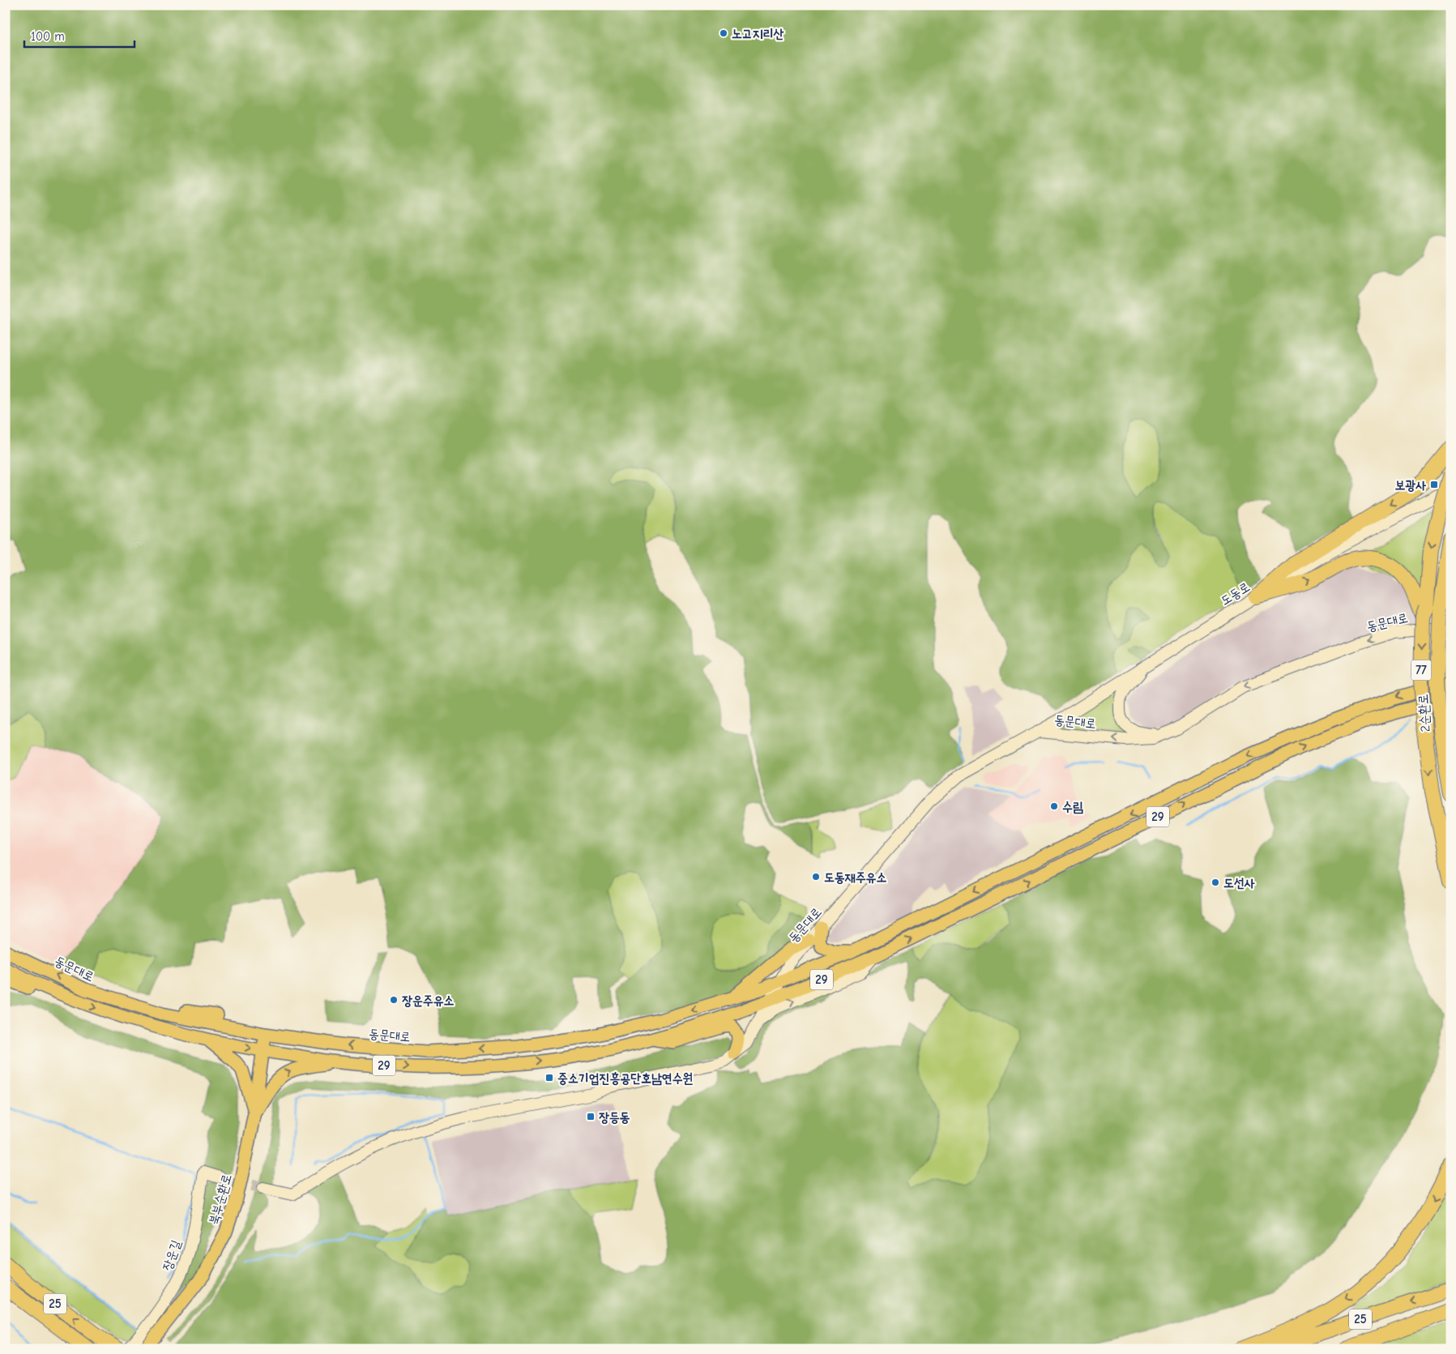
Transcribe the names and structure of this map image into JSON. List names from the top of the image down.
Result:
{
  "streets": {
    "highway": ["77", "2순환로", "25"],
    "main road": [
      "도동로",
      "동문대로",
      "29",
      "북부순환로",
      "장운길"
    ]
  },
  "crossings": [
    ["도동로", "동문대로"],
    ["동문대로", "29"],
    ["동문대로", "북부순환로"],
    ["29", "북부순환로"]
  ],
  "places": {
    "other": [
      "노고지리산",
      "수림",
      "도동재주유소",
      "도선사",
      "장운주유소"
    ],
    "transit": ["보광사", "중소기업진흥공단호남연수원", "장등동"]
  },
  "scale_bar": "100 m"
}
